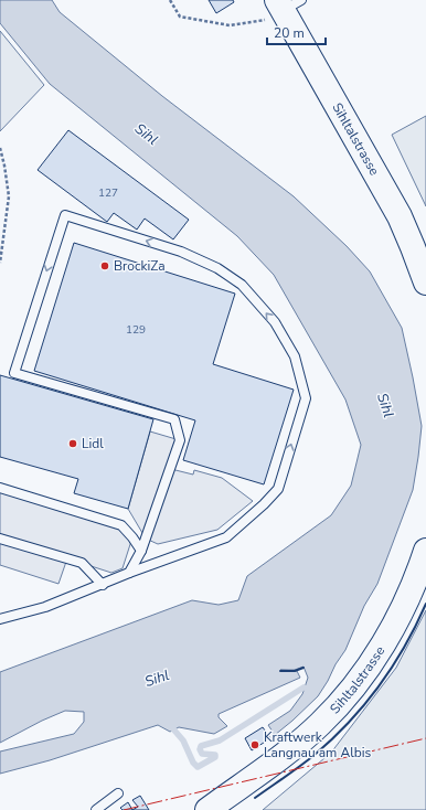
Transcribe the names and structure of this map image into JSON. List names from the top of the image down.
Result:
{
  "streets": {
    "main road": ["Sihltalstrasse"]
  },
  "water": ["Sihl"],
  "places": ["BrockiZa", "Lidl", "Kraftwerk Langnau am Albis"],
  "house_numbers": ["127", "129"],
  "scale_bar": "20 m"
}
